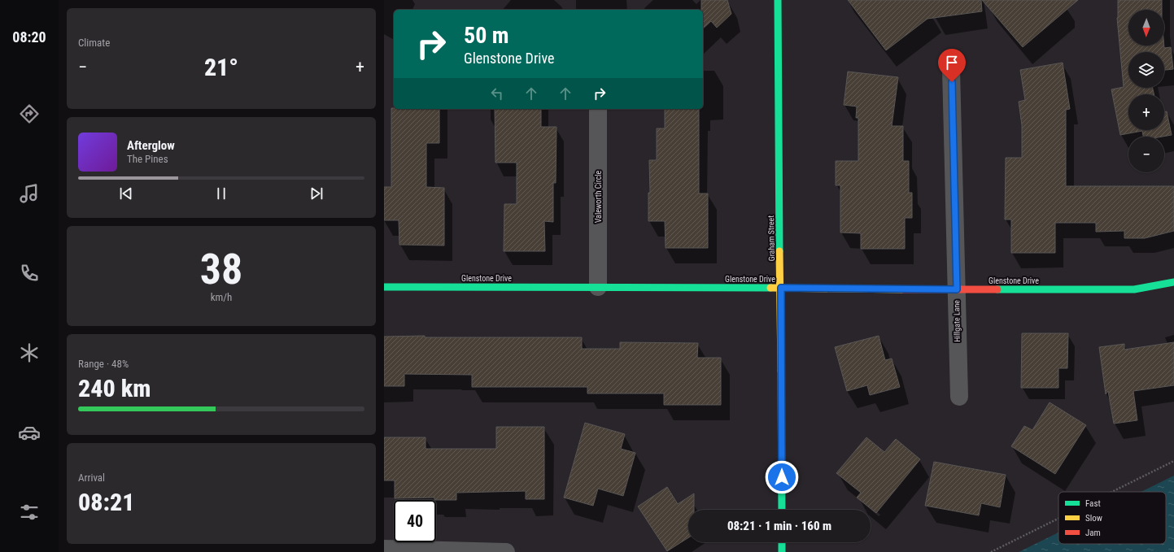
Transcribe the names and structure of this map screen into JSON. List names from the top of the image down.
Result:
{
  "streets": {
    "street": [
      "Valeworth Circle",
      "Graham Street",
      "Glenstone Drive",
      "Hillgate Lane"
    ]
  },
  "crossings": [
    ["Valeworth Circle", "Glenstone Drive"],
    ["Graham Street", "Glenstone Drive"],
    ["Glenstone Drive", "Hillgate Lane"]
  ],
  "legend": ["Fast", "Slow", "Jam"],
  "north": "bottom",
  "page": {
    "tabs": "08:20",
    "tile": [
      "Climate",
      ["38", "km/h"],
      ["Range · 48%", "240 km"],
      ["Arrival", "08:21"]
    ],
    "map_buttons": ["+", "−"],
    "turn": ["50 m", "Glenstone Drive"],
    "heat": ["−", "21°", "+"],
    "song": ["Afterglow", "The Pines"],
    "limit": "40",
    "trip": "08:21 · 1 min · 160 m"
  }
}
